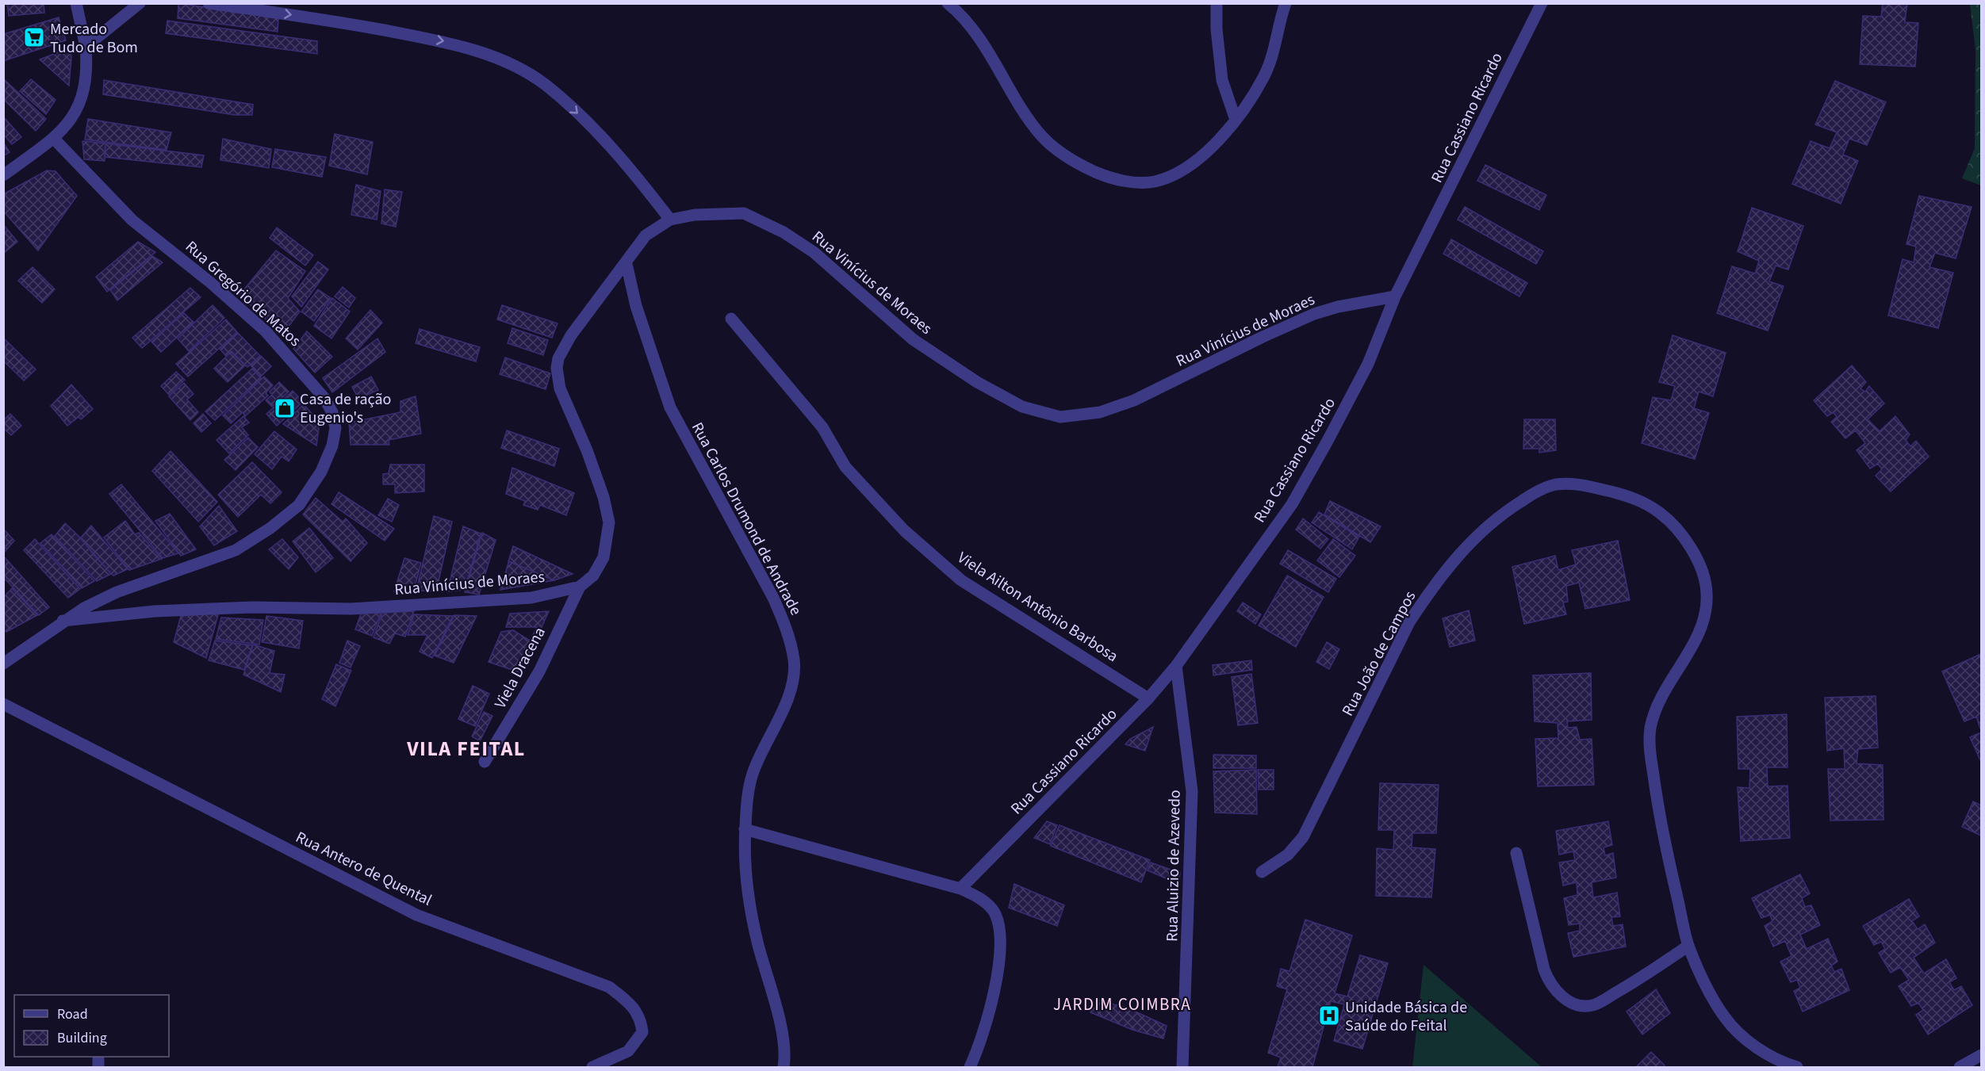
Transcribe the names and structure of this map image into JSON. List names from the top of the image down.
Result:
{
  "streets": {
    "street": [
      "Rua Cassiano Ricardo",
      "Rua Vinícius de Moraes",
      "Rua Gregório de Matos",
      "Rua Carlos Drumond de Andrade",
      "Viela Ailton Antônio Barbosa",
      "Rua João de Campos",
      "Viela Dracena",
      "Rua Aluizio de Azevedo",
      "Rua Antero de Quental"
    ]
  },
  "crossings": [
    ["Rua Cassiano Ricardo", "Rua Vinícius de Moraes"],
    ["Rua Cassiano Ricardo", "Viela Ailton Antônio Barbosa"],
    ["Rua Cassiano Ricardo", "Rua Aluizio de Azevedo"],
    ["Rua Vinícius de Moraes", "Rua Gregório de Matos"],
    ["Rua Vinícius de Moraes", "Rua Carlos Drumond de Andrade"],
    ["Rua Vinícius de Moraes", "Viela Dracena"]
  ],
  "districts": ["VILA FEITAL", "JARDIM COIMBRA"],
  "places": {
    "supermarket": ["Mercado Tudo de Bom"],
    "shop": ["Casa de ração Eugenio's"],
    "hospital": ["Unidade Básica de Saúde do Feital"]
  },
  "legend": ["Road", "Building"]
}
